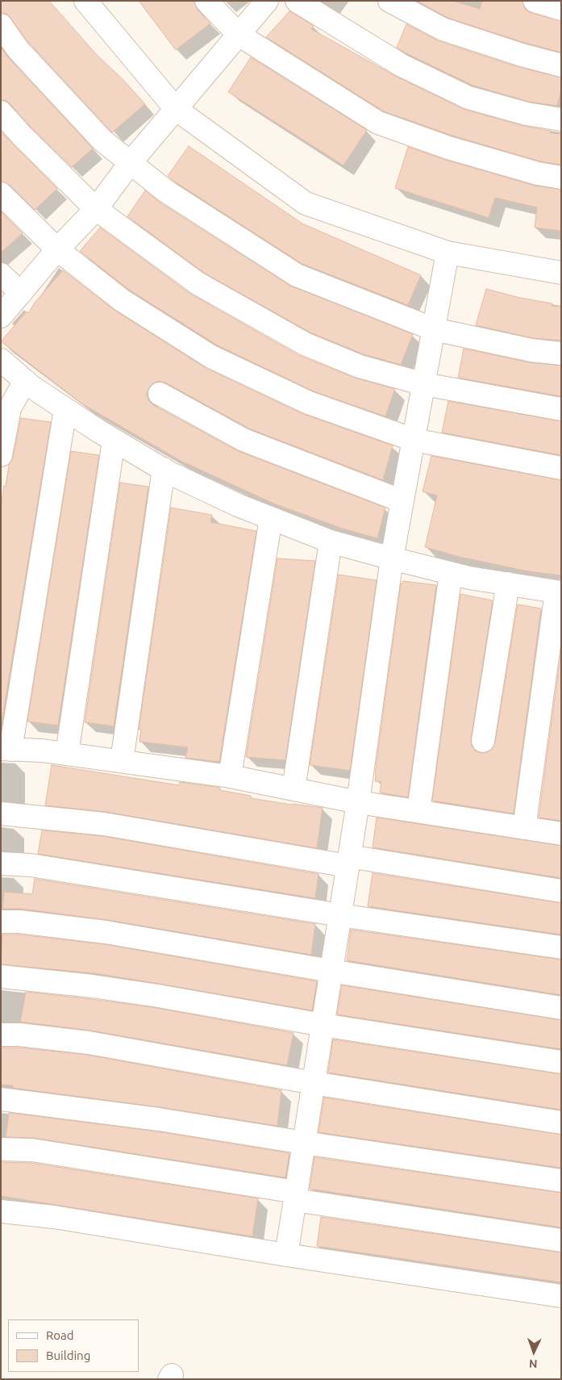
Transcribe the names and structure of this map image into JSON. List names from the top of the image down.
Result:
{
  "legend": ["Road", "Building"],
  "north": "bottom"
}
